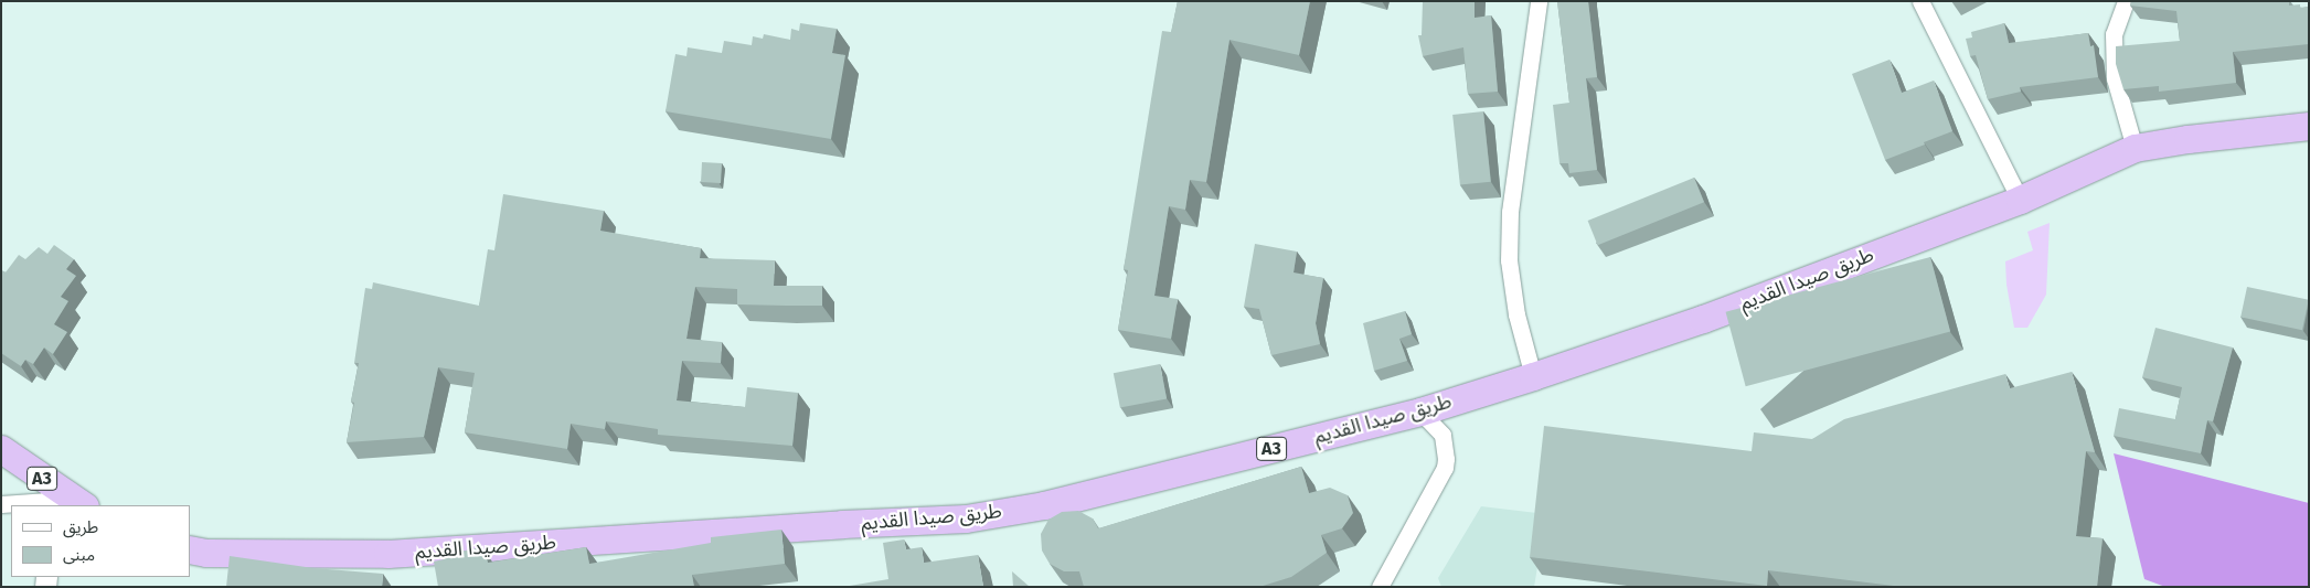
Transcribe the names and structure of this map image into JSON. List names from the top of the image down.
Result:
{
  "streets": {
    "highway": ["طريق صيدا القديم", "A3"]
  },
  "legend": ["طريق", "مبنى"]
}
